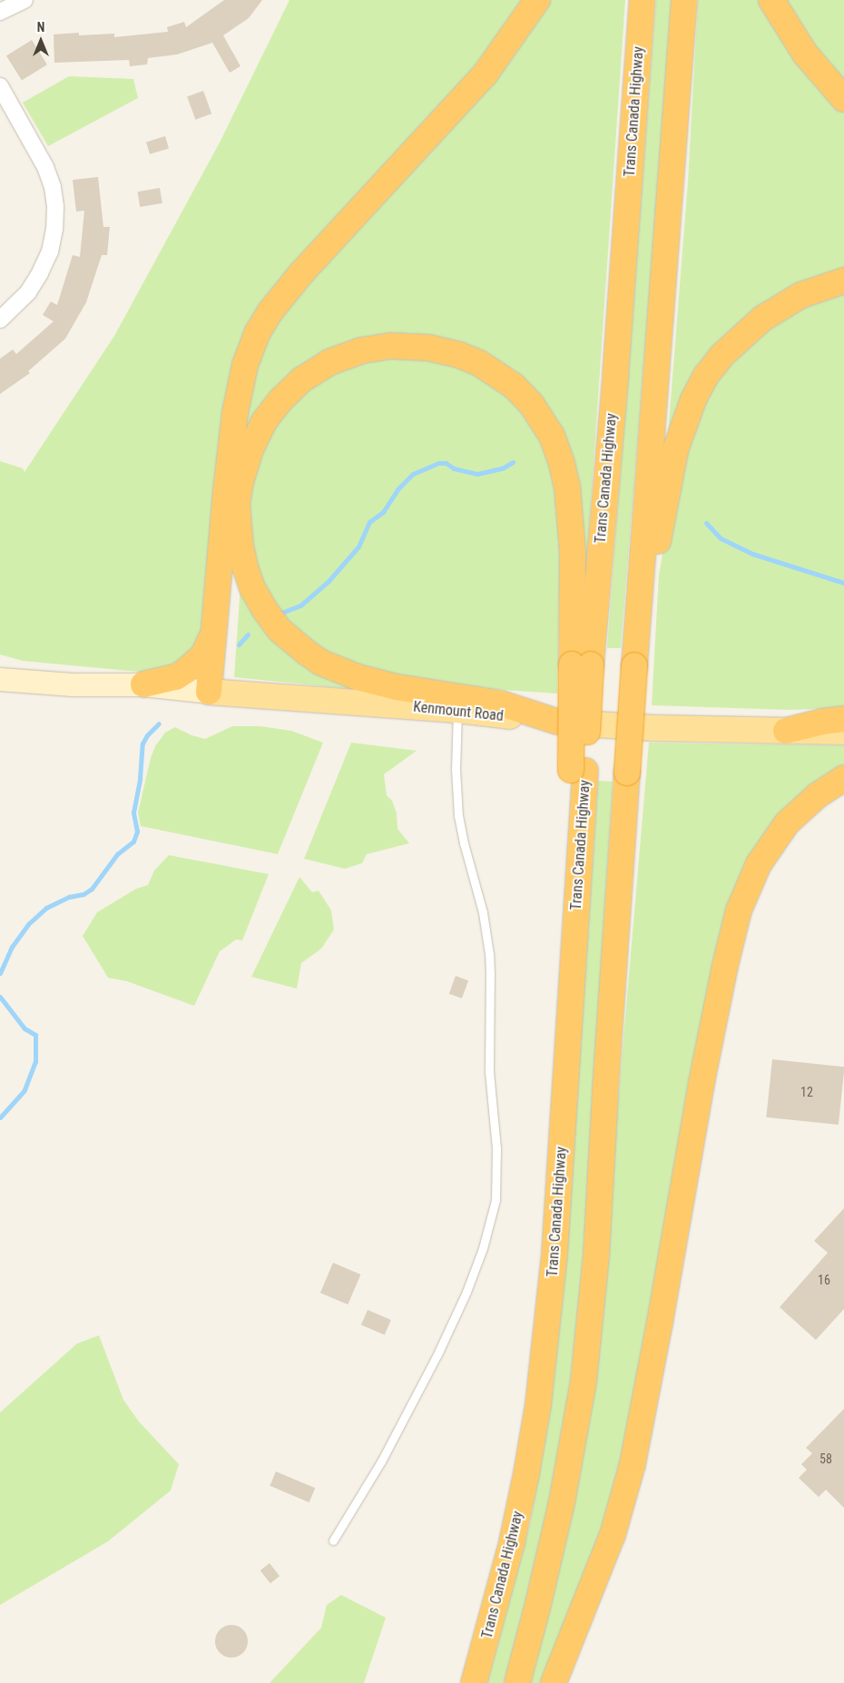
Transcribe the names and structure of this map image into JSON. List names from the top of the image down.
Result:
{
  "streets": {
    "highway": ["Trans Canada Highway"],
    "main road": ["Kenmount Road"]
  },
  "house_numbers": ["12", "16", "58"],
  "north": "top"
}
